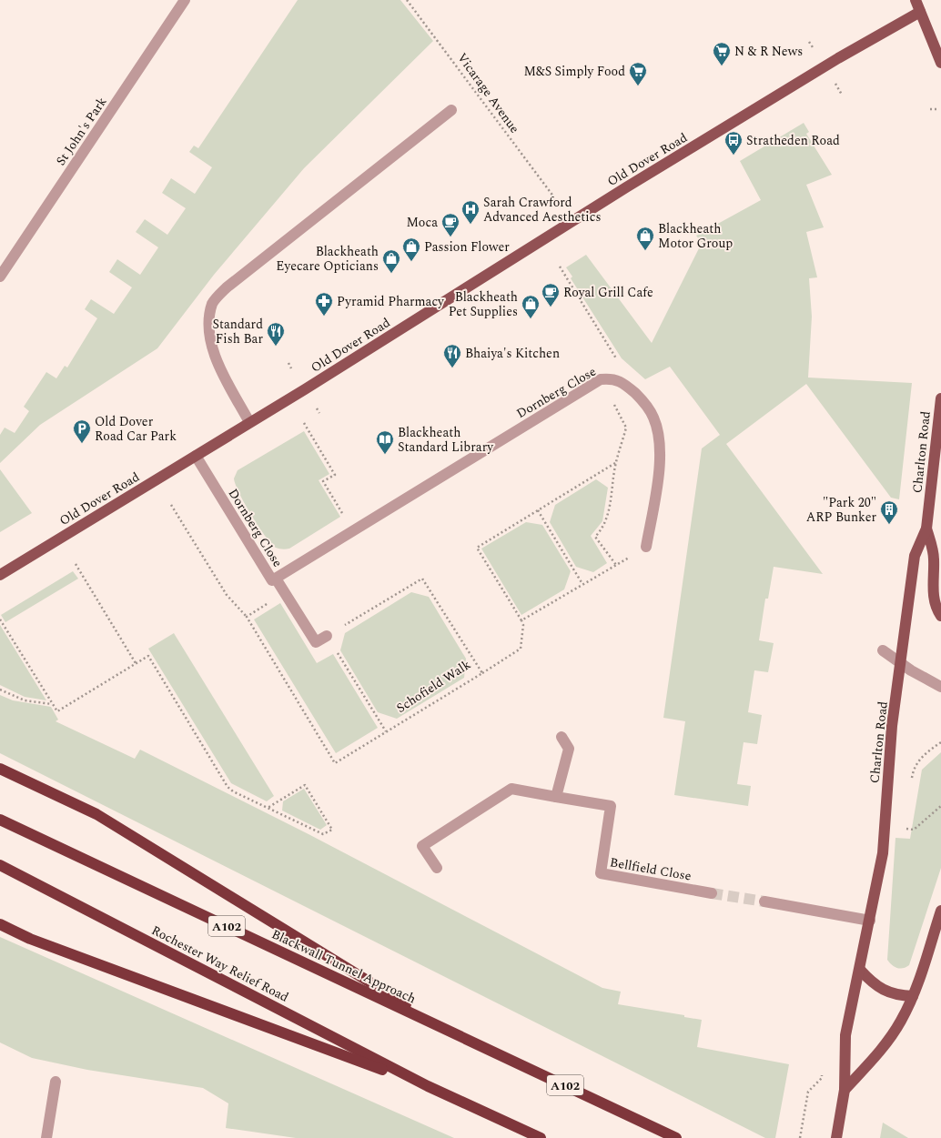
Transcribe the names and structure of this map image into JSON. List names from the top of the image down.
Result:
{
  "streets": {
    "highway": ["A102", "Rochester Way Relief Road", "Blackwall Tunnel Approach"],
    "main road": ["Old Dover Road", "Charlton Road"],
    "street": ["St John's Park", "Dornberg Close", "Bellfield Close"],
    "path": ["Vicarage Avenue", "Schofield Walk"]
  },
  "crossings": [
    ["Old Dover Road", "Dornberg Close"]
  ],
  "places": {
    "supermarket": ["N & R News", "M&S Simply Food"],
    "bus stop": ["Stratheden Road"],
    "hospital": ["Sarah Crawford Advanced Aesthetics"],
    "cafe": ["Moca", "Royal Grill Cafe"],
    "shop": [
      "Blackheath Motor Group",
      "Passion Flower",
      "Blackheath Eyecare Opticians",
      "Blackheath Pet Supplies"
    ],
    "pharmacy": ["Pyramid Pharmacy"],
    "restaurant": ["Standard Fish Bar", "Bhaiya's Kitchen"],
    "parking": ["Old Dover Road Car Park"],
    "library": ["Blackheath Standard Library"],
    "building": ["\"Park 20\" ARP Bunker"]
  }
}
